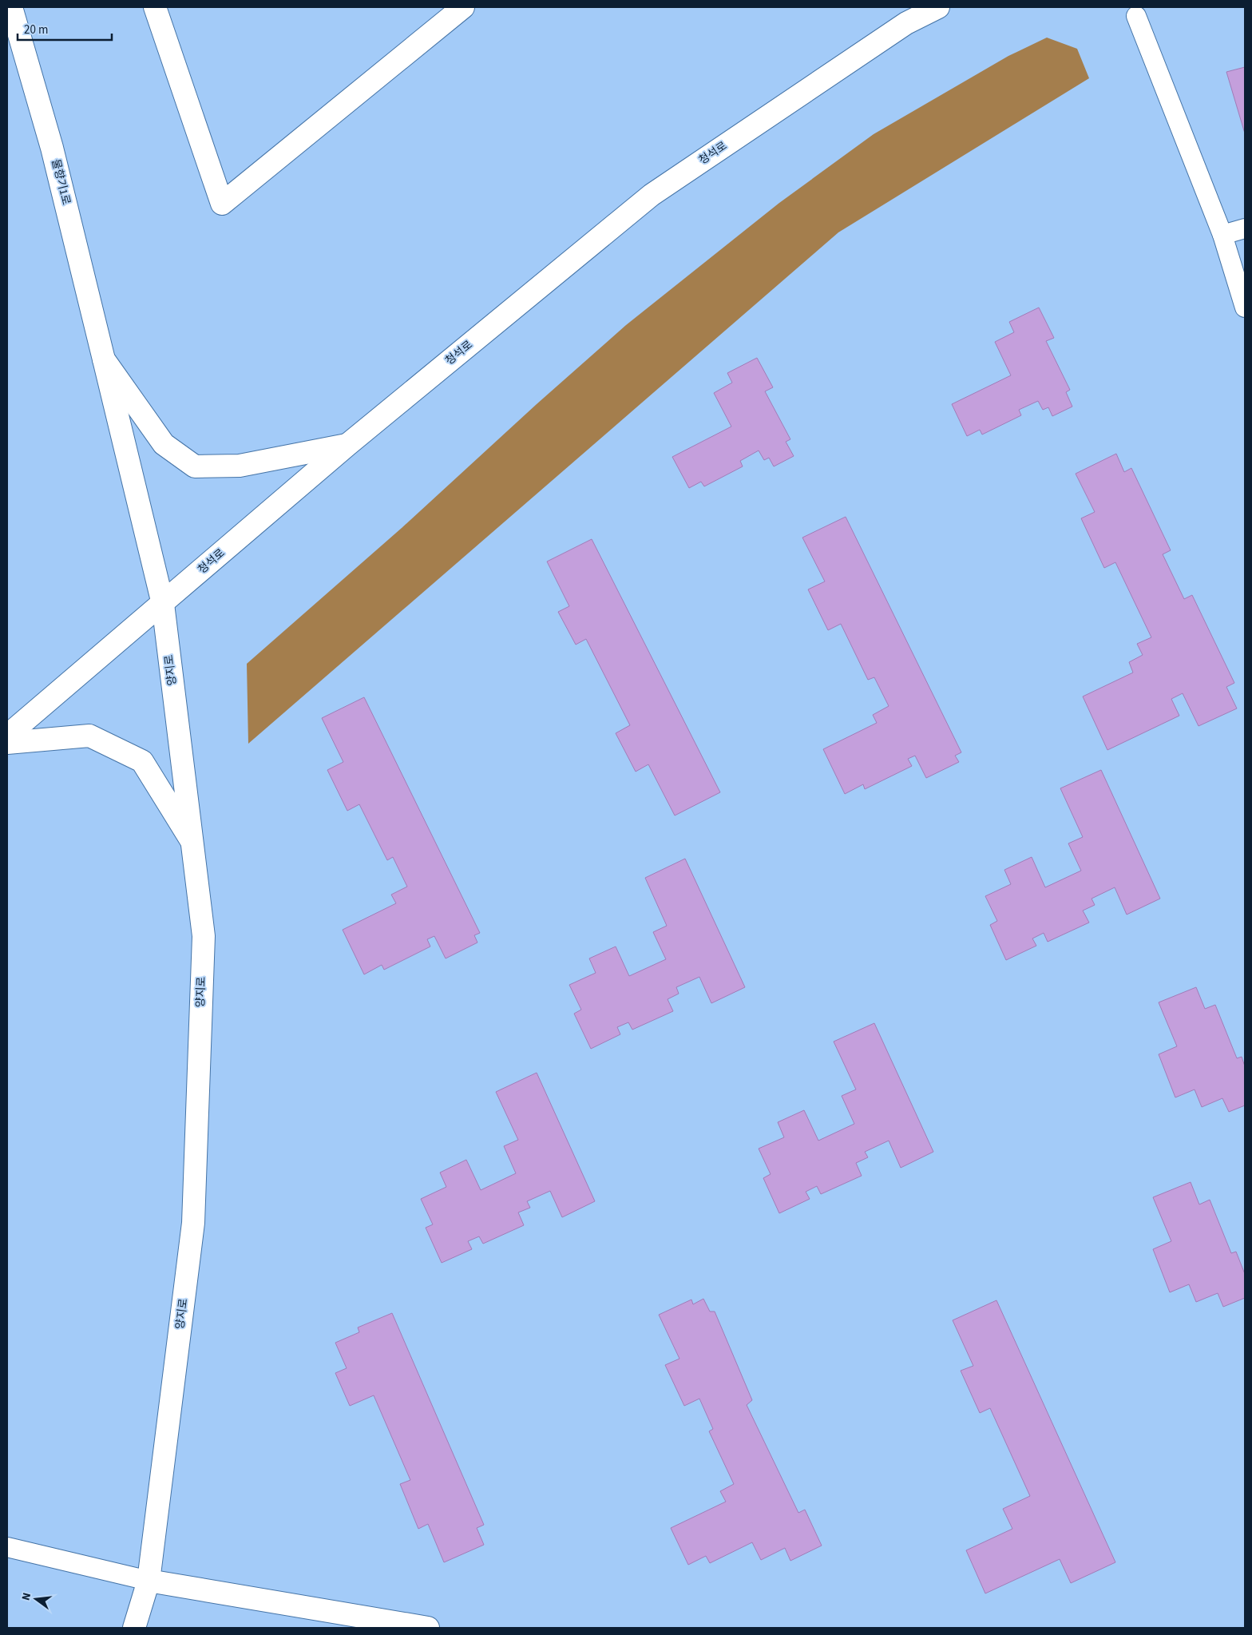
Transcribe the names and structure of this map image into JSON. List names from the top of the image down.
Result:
{
  "streets": {
    "street": ["청석로", "물향기1로", "양지로"]
  },
  "crossings": [
    ["청석로", "양지로"],
    ["물향기1로", "양지로"]
  ],
  "scale_bar": "20 m",
  "north": "left"
}
